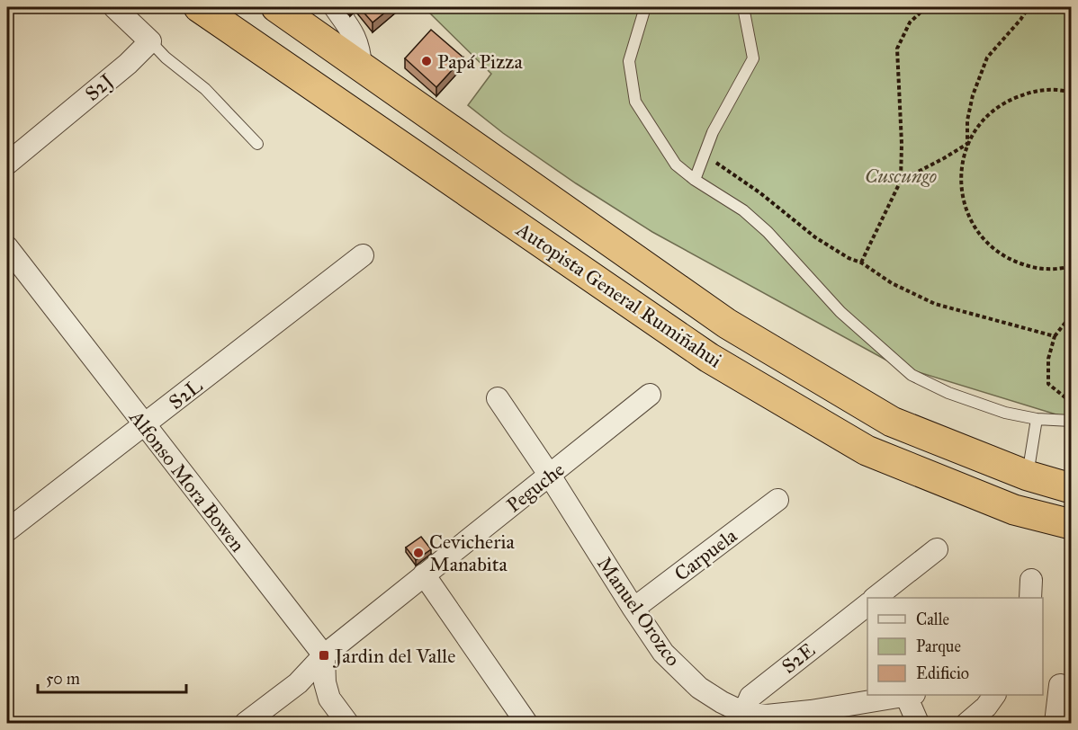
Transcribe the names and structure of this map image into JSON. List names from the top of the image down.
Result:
{
  "streets": {
    "highway": ["Autopista General Rumiñahui"],
    "street": [
      "S2J",
      "S2L",
      "Alfonso Mora Bowen",
      "Peguche",
      "Carpuela",
      "Manuel Orozco",
      "S2E"
    ]
  },
  "crossings": [
    ["S2L", "Alfonso Mora Bowen"],
    ["Alfonso Mora Bowen", "Peguche"],
    ["Peguche", "Manuel Orozco"],
    ["Carpuela", "Manuel Orozco"],
    ["Manuel Orozco", "S2E"]
  ],
  "parks": ["Cuscungo"],
  "places": {
    "other": ["Papá Pizza", "Cevicheria Manabita"],
    "transit": ["Jardin del Valle"]
  },
  "legend": ["Calle", "Parque", "Edificio"],
  "scale_bar": "50 m"
}
